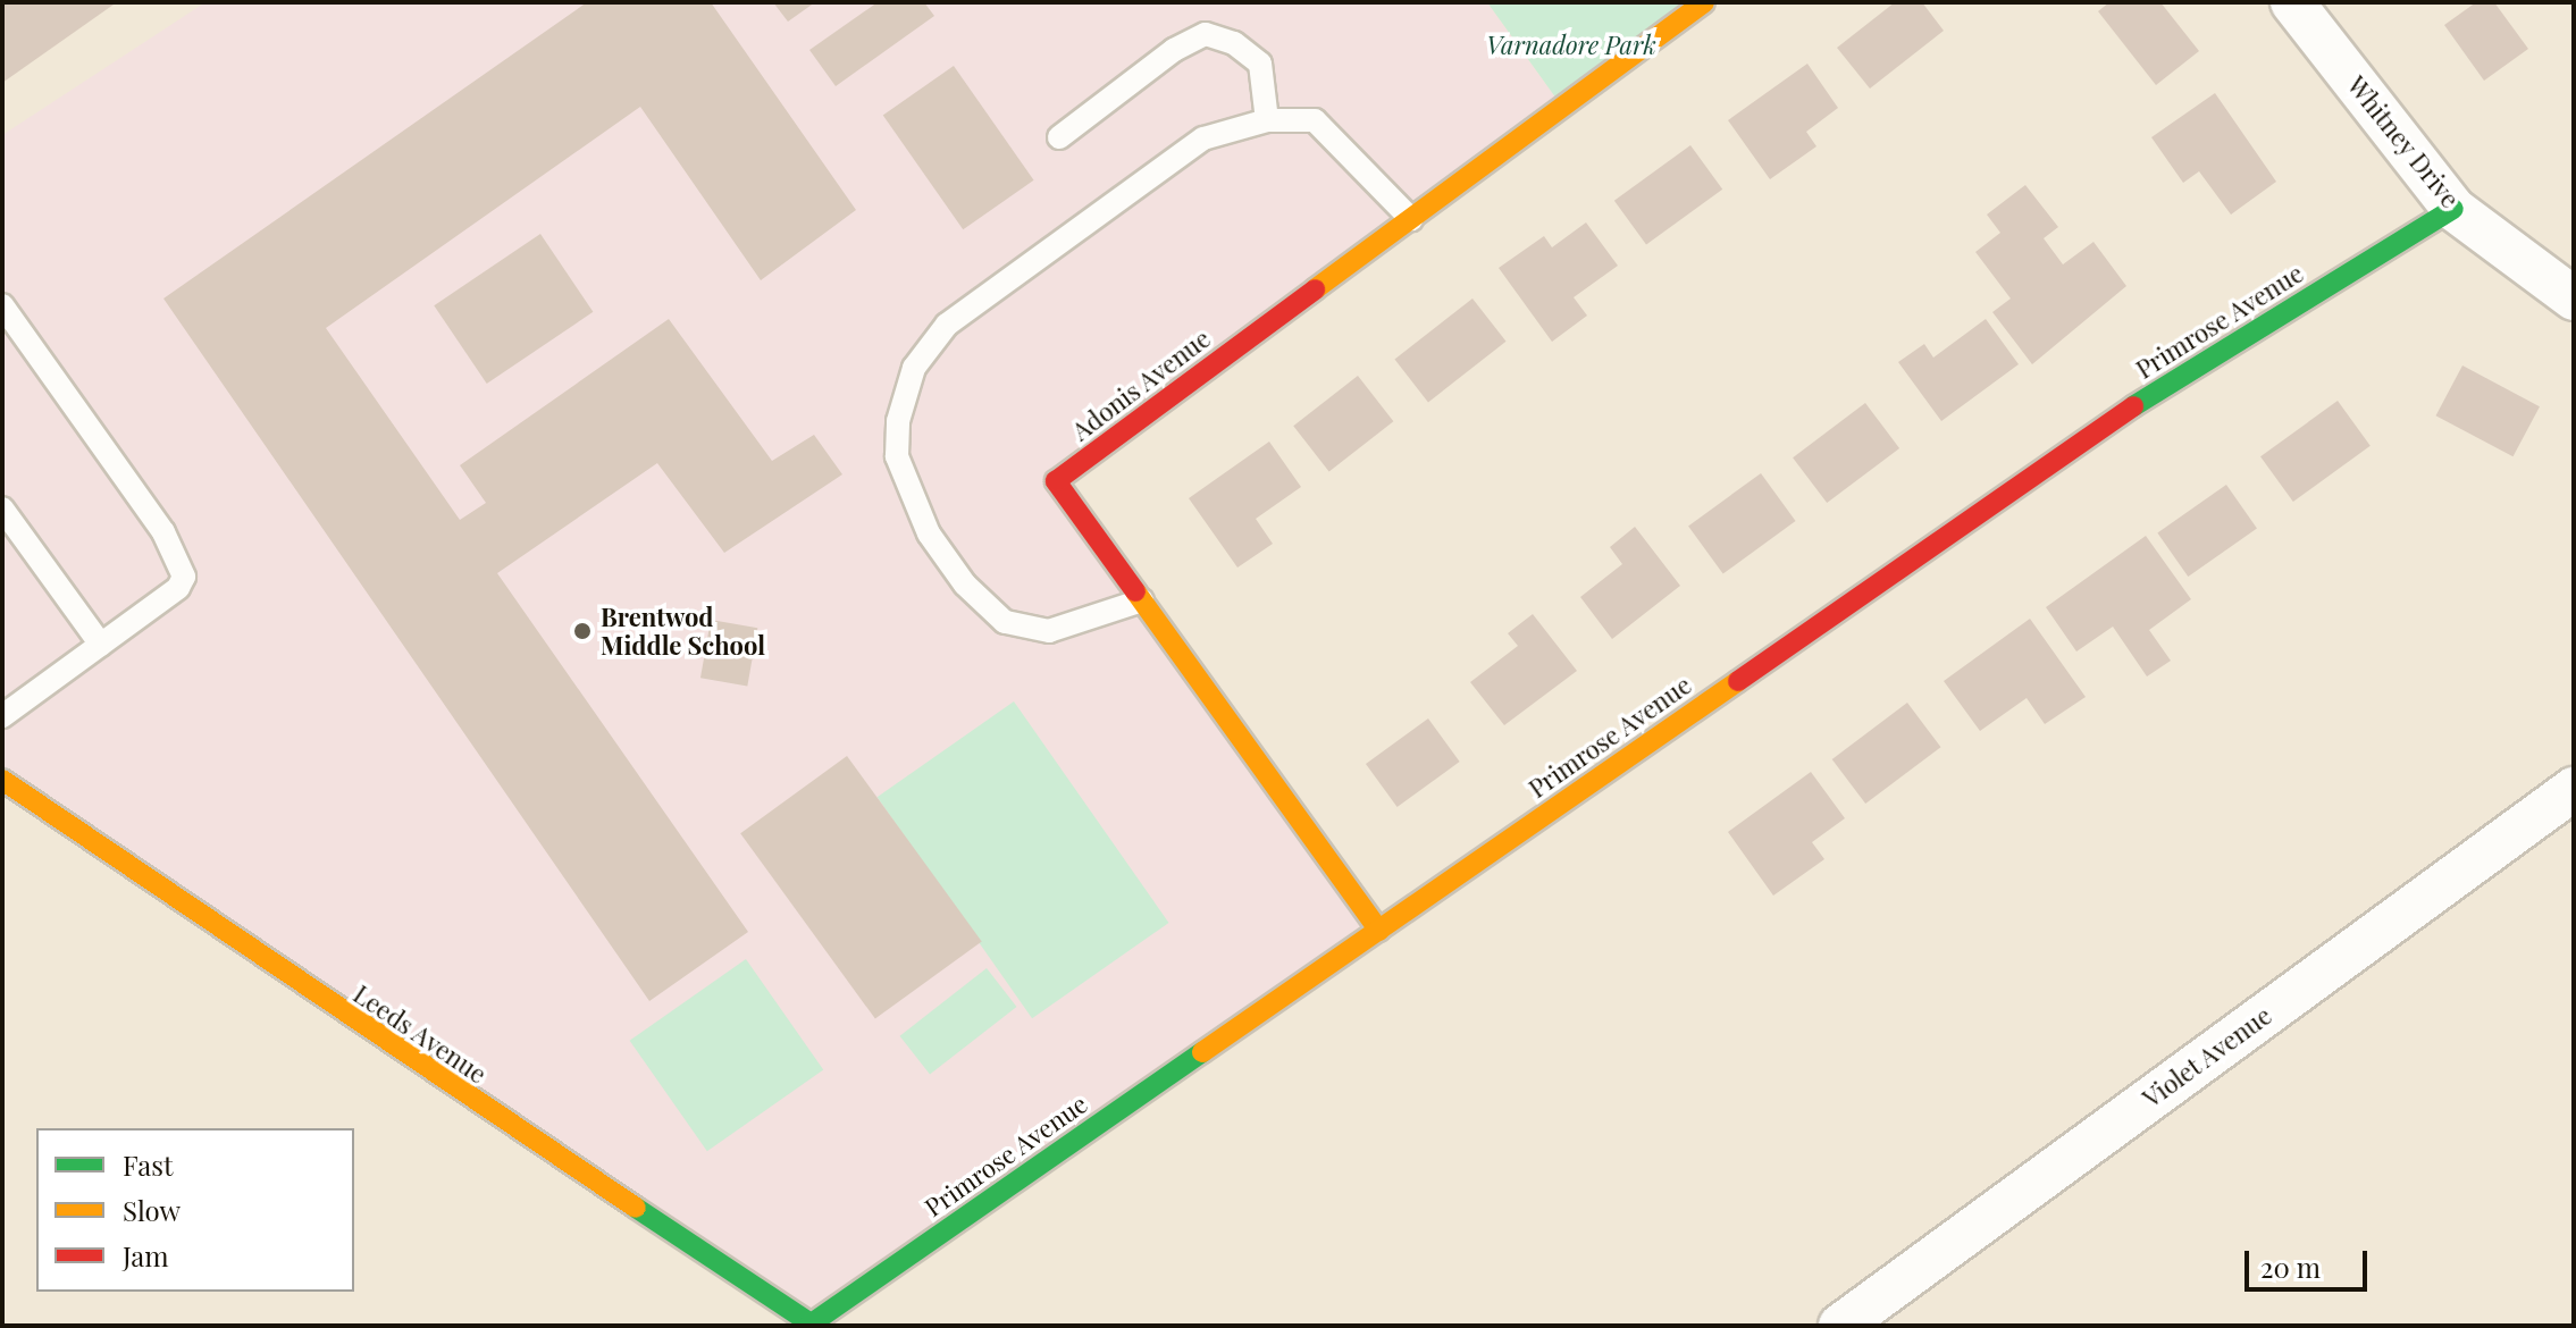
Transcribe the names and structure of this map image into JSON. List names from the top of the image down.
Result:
{
  "streets": {
    "street": [
      "Whitney Drive",
      "Primrose Avenue",
      "Adonis Avenue",
      "Leeds Avenue",
      "Violet Avenue"
    ]
  },
  "crossings": [
    ["Whitney Drive", "Primrose Avenue"],
    ["Primrose Avenue", "Adonis Avenue"],
    ["Primrose Avenue", "Leeds Avenue"]
  ],
  "parks": ["Varnadore Park"],
  "places": ["Brentwod Middle School"],
  "legend": ["Fast", "Slow", "Jam"],
  "scale_bar": "20 m"
}
